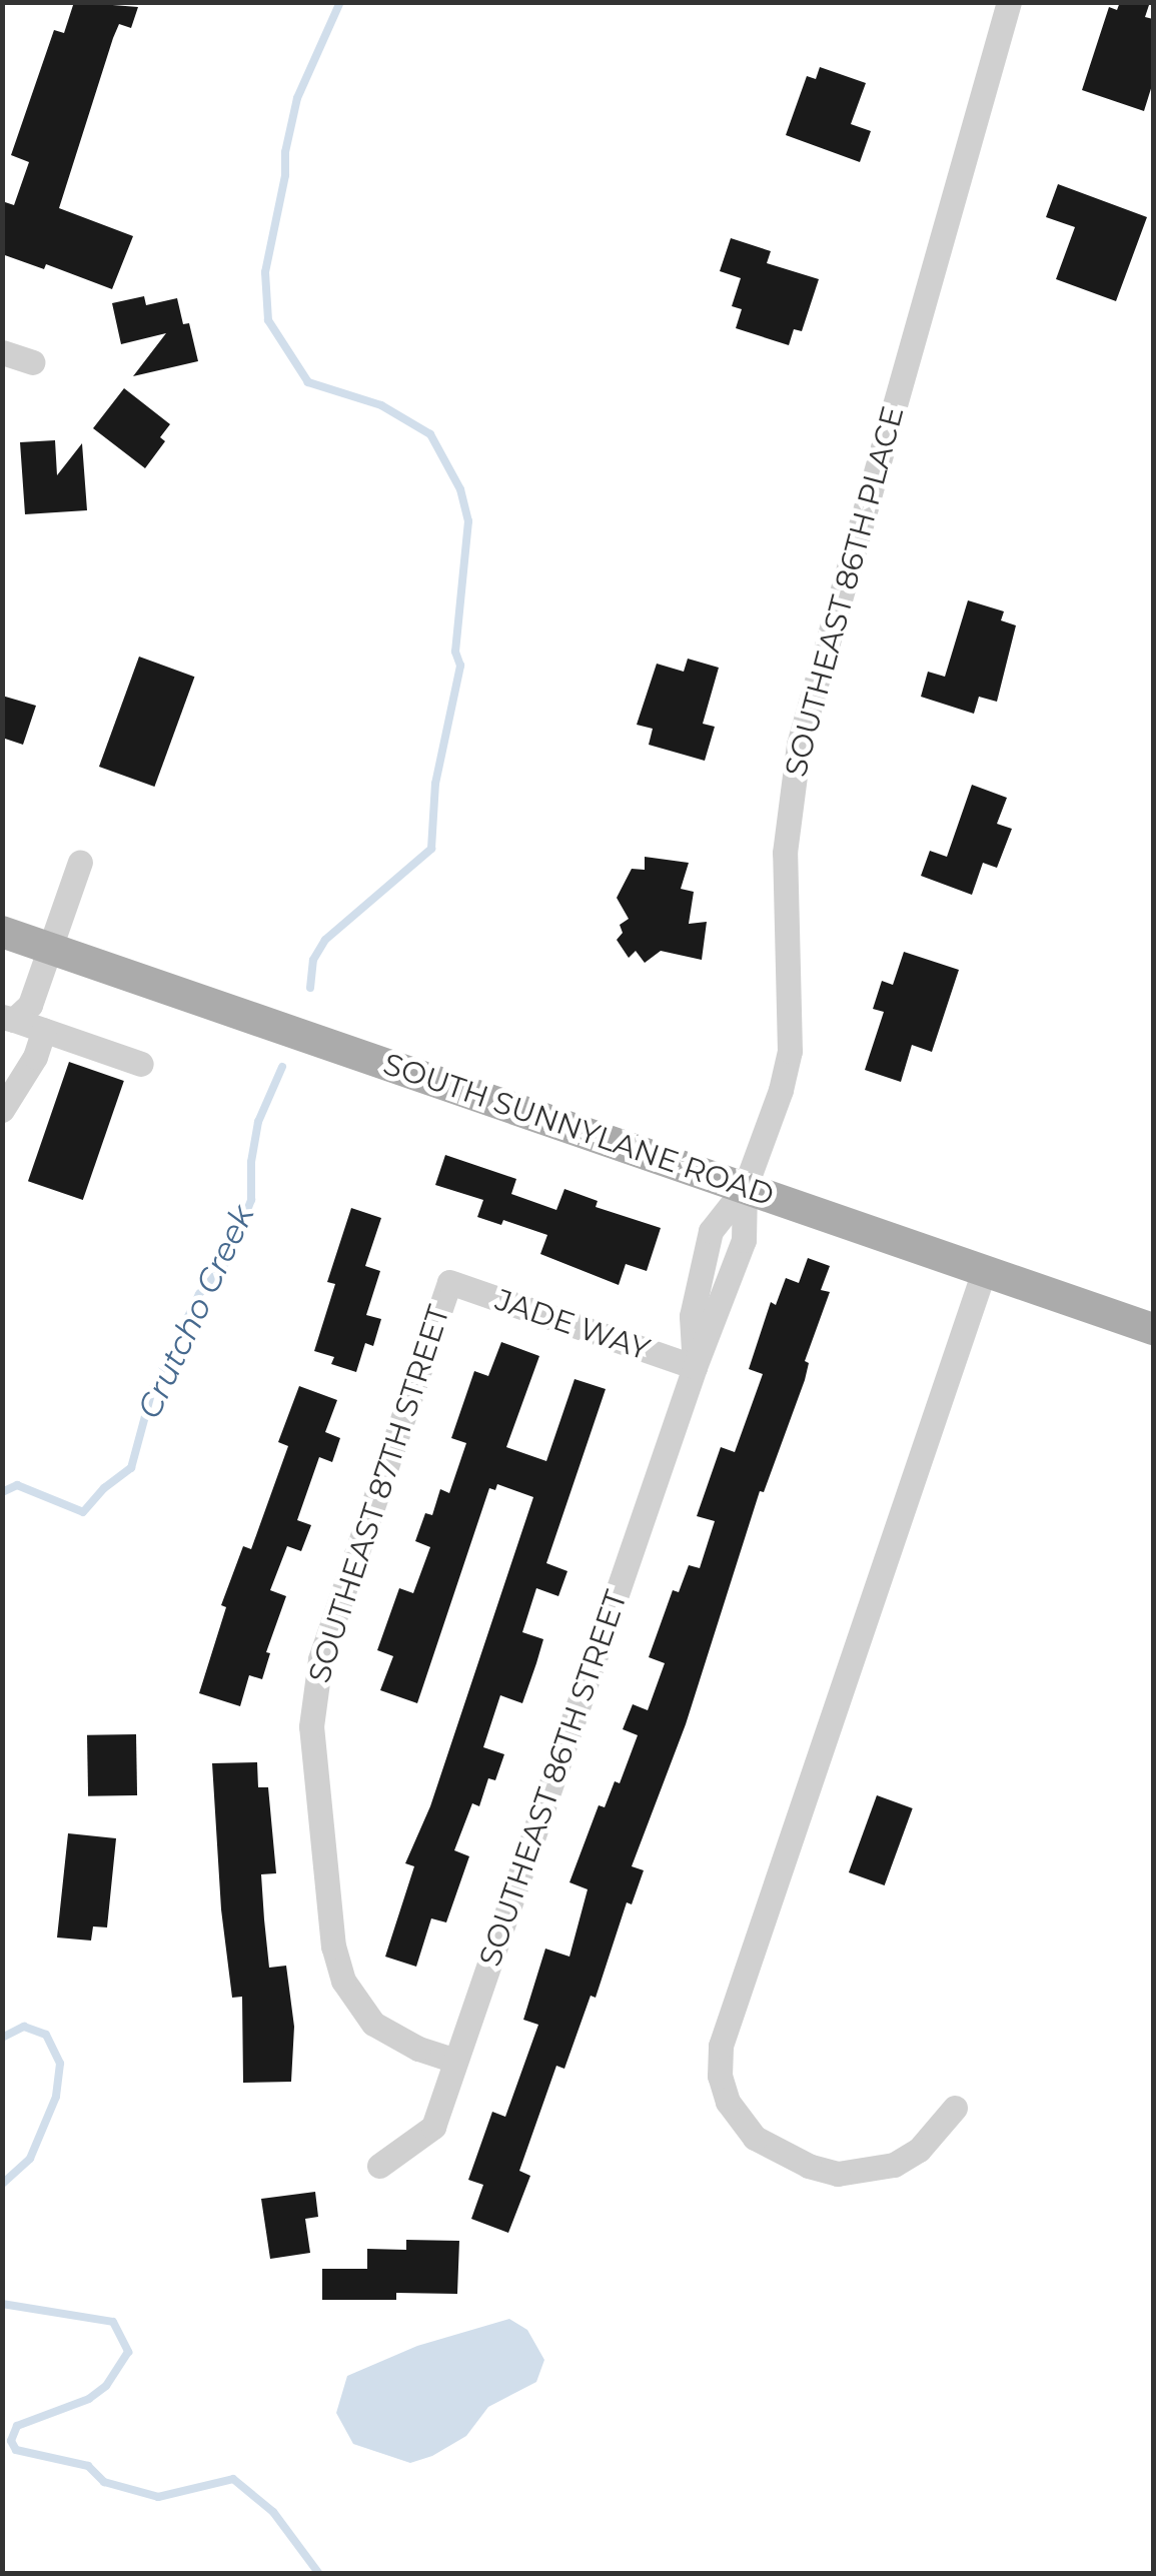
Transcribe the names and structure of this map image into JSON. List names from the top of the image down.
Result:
{
  "streets": {
    "main road": ["SOUTH SUNNYLANE ROAD"],
    "street": [
      "SOUTHEAST 86TH PLACE",
      "JADE WAY",
      "SOUTHEAST 87TH STREET",
      "SOUTHEAST 86TH STREET"
    ]
  },
  "crossings": [
    ["SOUTHEAST 86TH PLACE", "SOUTH SUNNYLANE ROAD"],
    ["SOUTHEAST 86TH PLACE", "SOUTHEAST 86TH STREET"],
    ["SOUTH SUNNYLANE ROAD", "SOUTHEAST 86TH STREET"],
    ["JADE WAY", "SOUTHEAST 87TH STREET"],
    ["JADE WAY", "SOUTHEAST 86TH STREET"],
    ["SOUTHEAST 87TH STREET", "SOUTHEAST 86TH STREET"]
  ],
  "water": ["Crutcho Creek"]
}
